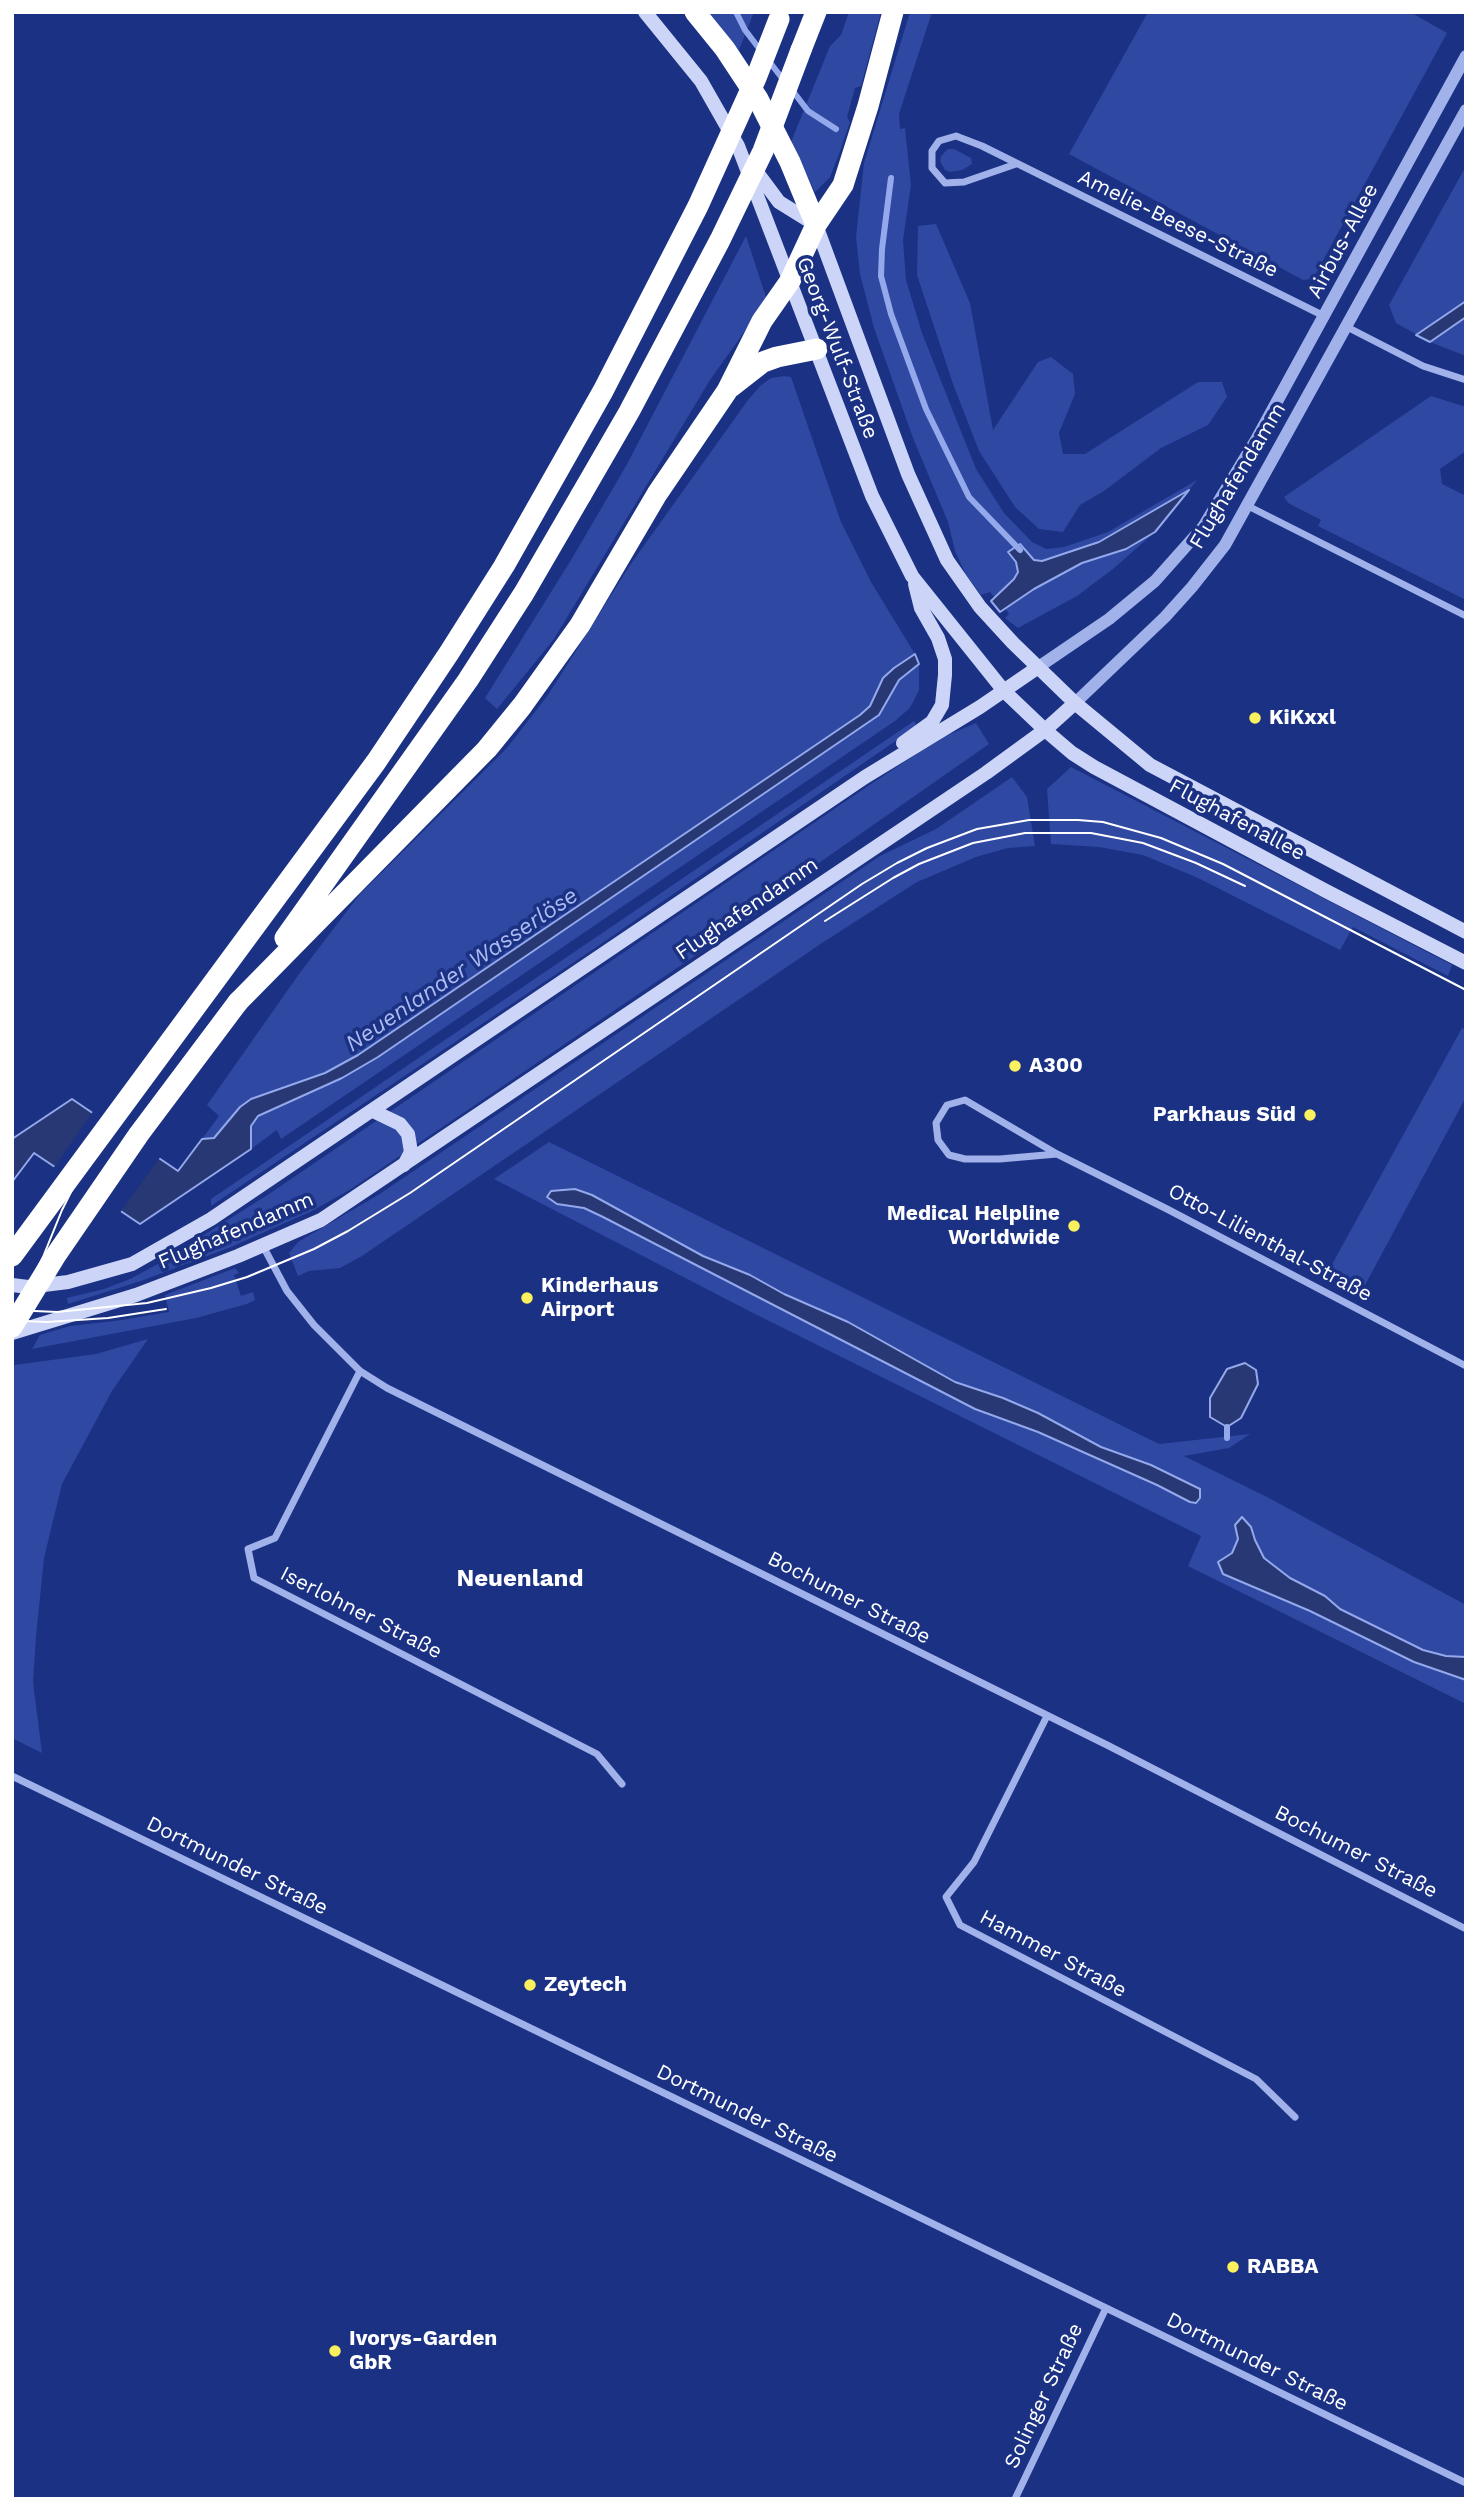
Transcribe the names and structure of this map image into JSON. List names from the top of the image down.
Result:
{
  "streets": {
    "main road": ["Georg-Wulf-Straße", "Flughafendamm", "Flughafenallee"],
    "street": [
      "Amelie-Beese-Straße",
      "Airbus-Allee",
      "Otto-Lilienthal-Straße",
      "Bochumer Straße",
      "Iserlohner Straße",
      "Dortmunder Straße",
      "Hammer Straße",
      "Solinger Straße"
    ]
  },
  "crossings": [
    ["Amelie-Beese-Straße", "Airbus-Allee"],
    ["Amelie-Beese-Straße", "Flughafendamm"],
    ["Airbus-Allee", "Flughafendamm"],
    ["Georg-Wulf-Straße", "Flughafendamm"],
    ["Georg-Wulf-Straße", "Flughafenallee"],
    ["Flughafendamm", "Flughafenallee"],
    ["Flughafendamm", "Bochumer Straße"],
    ["Bochumer Straße", "Iserlohner Straße"],
    ["Bochumer Straße", "Hammer Straße"],
    ["Dortmunder Straße", "Solinger Straße"]
  ],
  "districts": ["Neuenland"],
  "water": ["Neuenlander Wasserlöse"],
  "places": [
    "KiKxxl",
    "A300",
    "Parkhaus Süd",
    "Medical Helpline Worldwide",
    "Kinderhaus Airport",
    "Zeytech",
    "RABBA",
    "Ivorys-Garden GbR"
  ]
}
